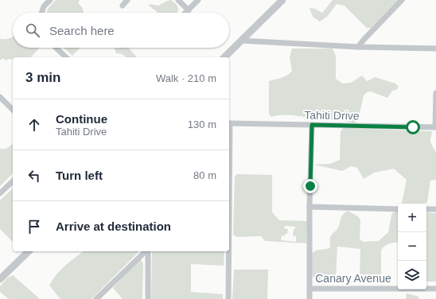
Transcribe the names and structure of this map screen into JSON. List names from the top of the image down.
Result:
{
  "streets": {
    "street": ["Tahiti Drive", "Canary Avenue"]
  },
  "page": {
    "search": "Search here",
    "heading": ["3 min", "Walk · 210 m"],
    "list": [
      ["Continue", "Tahiti Drive", "130 m"],
      ["Turn left", "80 m"],
      "Arrive at destination"
    ],
    "map_buttons": ["+", "−"]
  }
}
